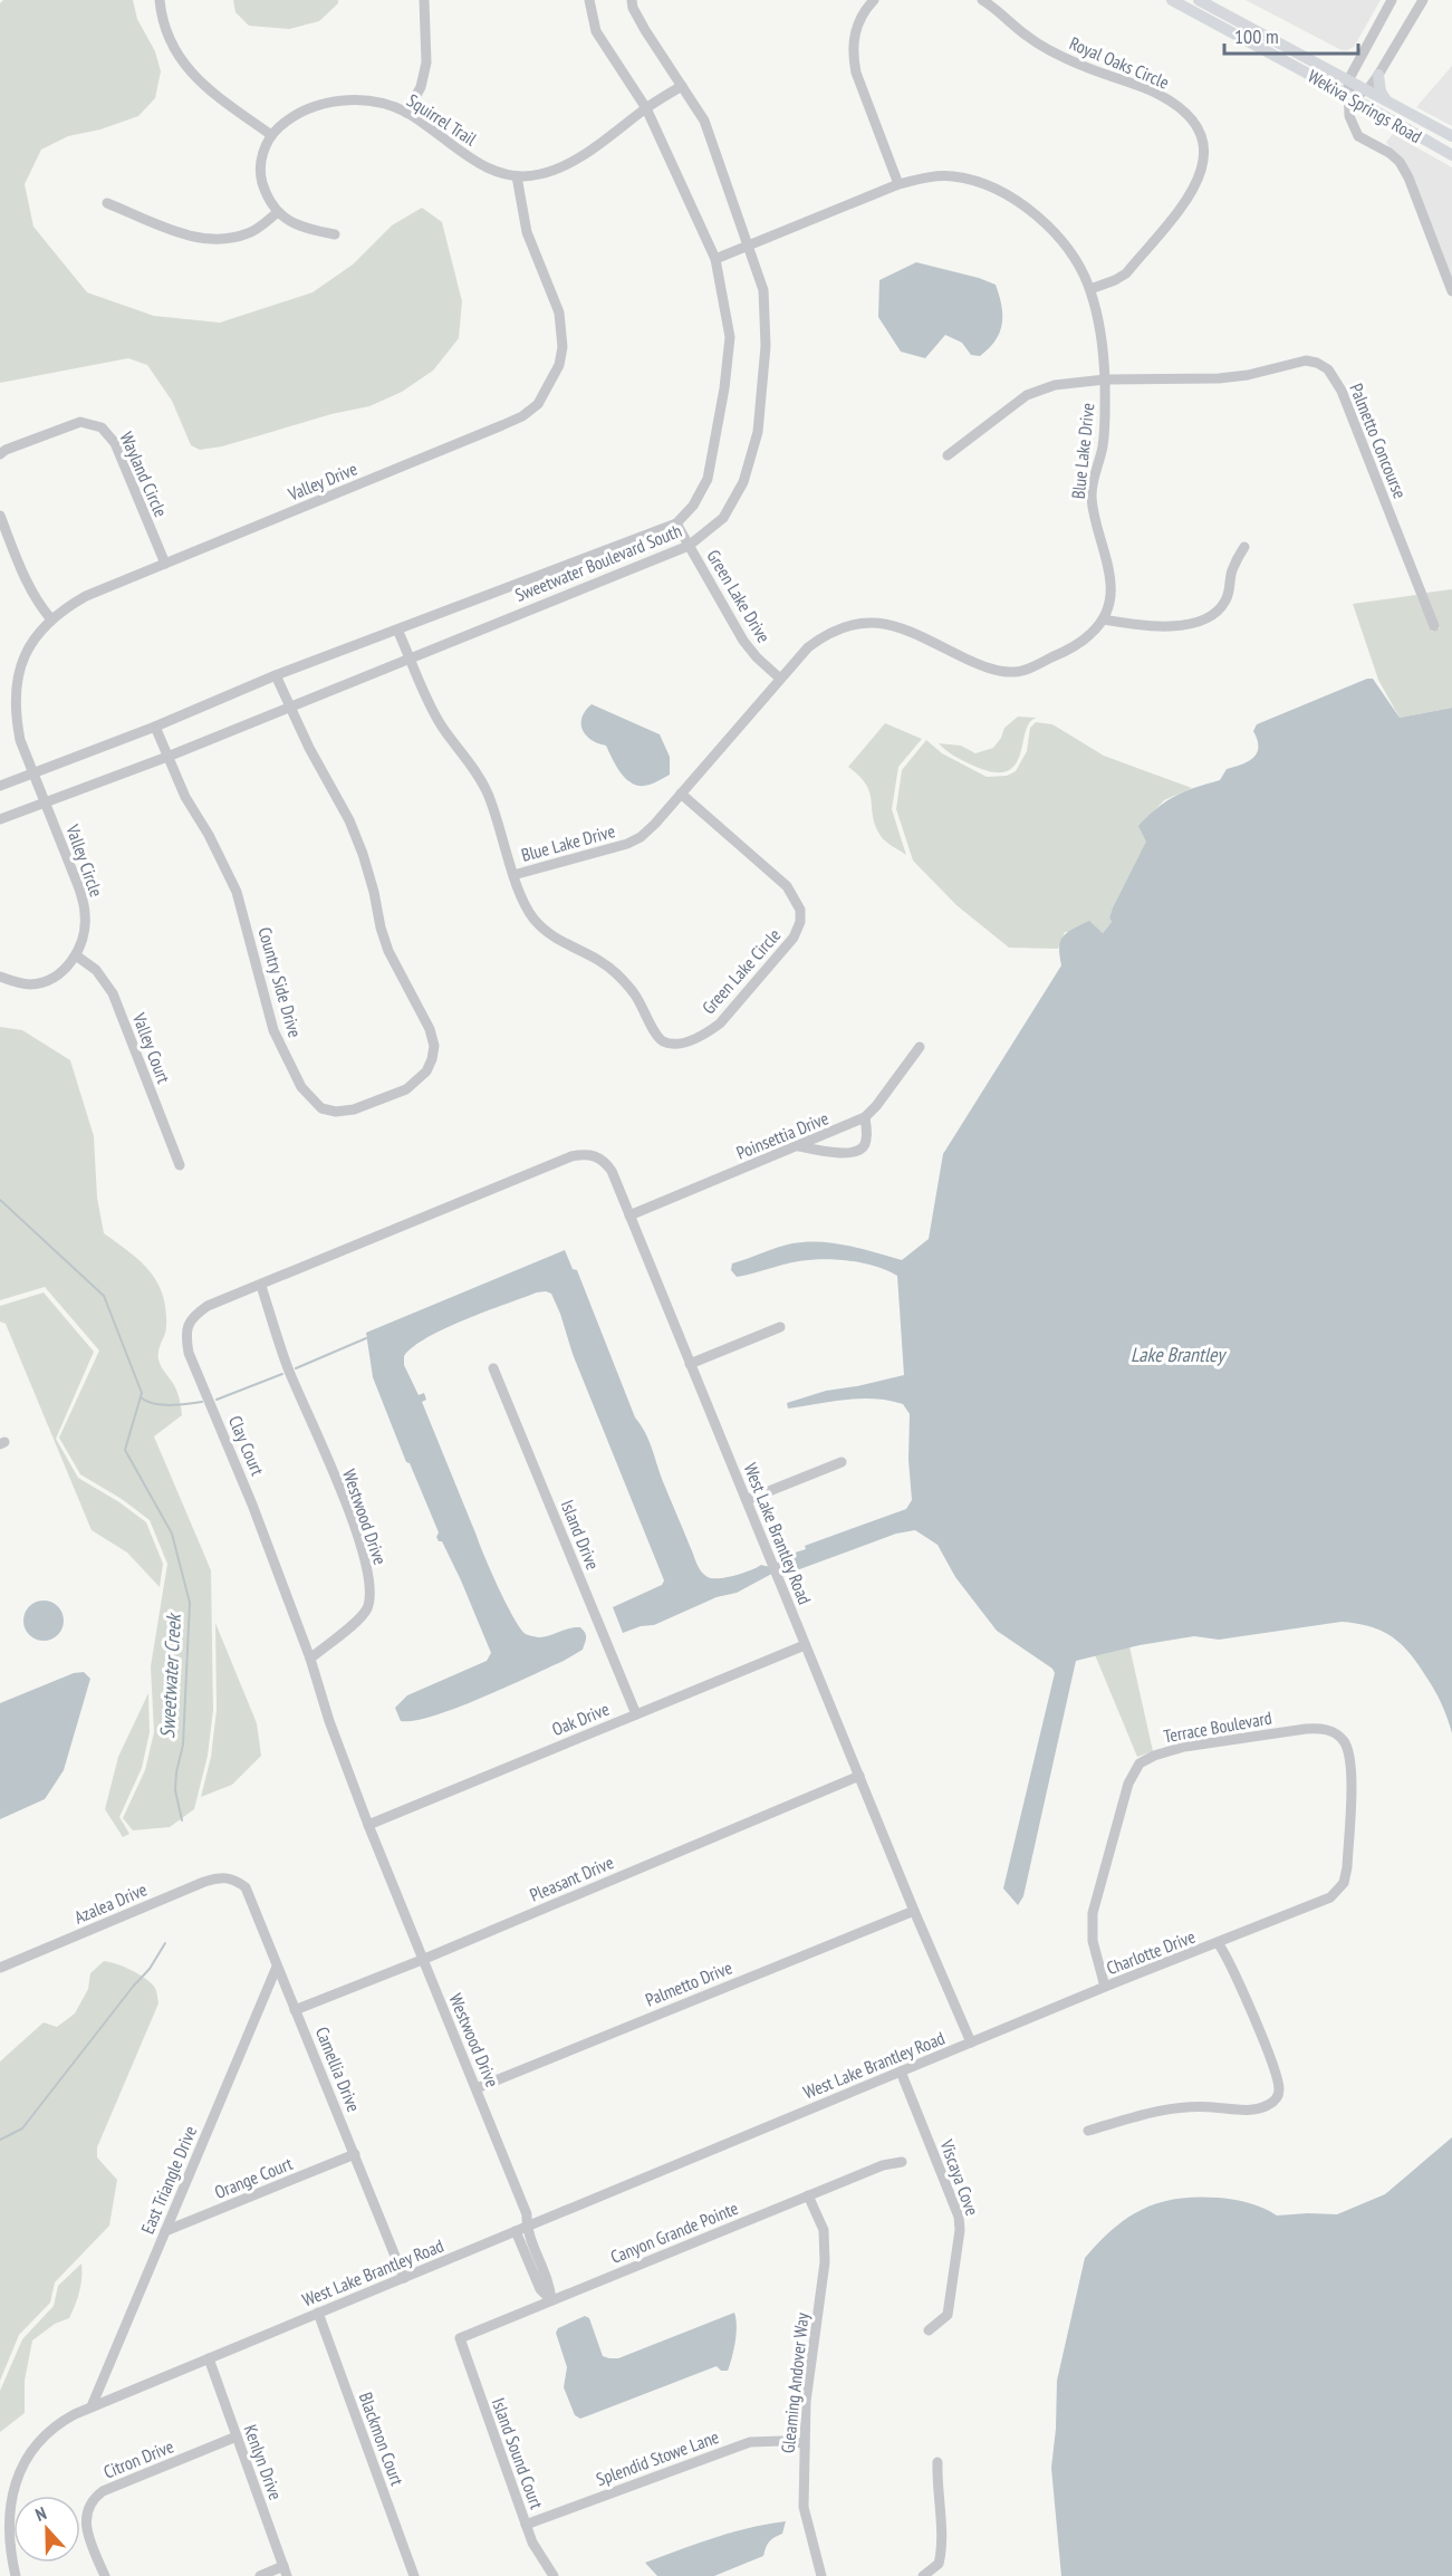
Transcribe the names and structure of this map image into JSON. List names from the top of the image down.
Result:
{
  "streets": {
    "main road": ["Wekiva Springs Road"],
    "street": [
      "Royal Oaks Circle",
      "Squirrel Trail",
      "Palmetto Concourse",
      "Blue Lake Drive",
      "Wayland Circle",
      "Valley Drive",
      "Sweetwater Boulevard South",
      "Green Lake Drive",
      "Valley Circle",
      "Green Lake Circle",
      "Country Side Drive",
      "Valley Court",
      "Poinsettia Drive",
      "Clay Court",
      "Westwood Drive",
      "West Lake Brantley Road",
      "Island Drive",
      "Oak Drive",
      "Terrace Boulevard",
      "Pleasant Drive",
      "Azalea Drive",
      "Charlotte Drive",
      "Palmetto Drive",
      "Camellia Drive",
      "Orange Court",
      "Viscaya Cove",
      "East Triangle Drive",
      "Canyon Grande Pointe",
      "Gleaming Andover Way",
      "Blackmon Court",
      "Island Sound Court",
      "Splendid Stowe Lane",
      "Citron Drive",
      "Kenlyn Drive"
    ]
  },
  "crossings": [
    ["Royal Oaks Circle", "Blue Lake Drive"],
    ["Squirrel Trail", "Valley Drive"],
    ["Squirrel Trail", "Sweetwater Boulevard South"],
    ["Palmetto Concourse", "Blue Lake Drive"],
    ["Blue Lake Drive", "Sweetwater Boulevard South"],
    ["Blue Lake Drive", "Green Lake Drive"],
    ["Blue Lake Drive", "Green Lake Circle"],
    ["Wayland Circle", "Valley Drive"],
    ["Valley Drive", "Sweetwater Boulevard South"],
    ["Valley Drive", "Valley Circle"],
    ["Sweetwater Boulevard South", "Green Lake Drive"],
    ["Sweetwater Boulevard South", "Valley Circle"],
    ["Sweetwater Boulevard South", "Green Lake Circle"],
    ["Sweetwater Boulevard South", "Country Side Drive"],
    ["Valley Circle", "Valley Court"],
    ["Poinsettia Drive", "West Lake Brantley Road"],
    ["Clay Court", "Westwood Drive"],
    ["Clay Court", "West Lake Brantley Road"],
    ["Westwood Drive", "West Lake Brantley Road"],
    ["Westwood Drive", "Oak Drive"],
    ["Westwood Drive", "Pleasant Drive"],
    ["Westwood Drive", "Palmetto Drive"],
    ["Westwood Drive", "Canyon Grande Pointe"],
    ["West Lake Brantley Road", "Oak Drive"],
    ["West Lake Brantley Road", "Pleasant Drive"],
    ["West Lake Brantley Road", "Charlotte Drive"],
    ["West Lake Brantley Road", "Palmetto Drive"],
    ["West Lake Brantley Road", "Camellia Drive"],
    ["West Lake Brantley Road", "Viscaya Cove"],
    ["West Lake Brantley Road", "East Triangle Drive"],
    ["West Lake Brantley Road", "Blackmon Court"],
    ["West Lake Brantley Road", "Kenlyn Drive"],
    ["Island Drive", "Oak Drive"],
    ["Terrace Boulevard", "Charlotte Drive"],
    ["Pleasant Drive", "Camellia Drive"],
    ["Azalea Drive", "Camellia Drive"],
    ["Camellia Drive", "Orange Court"],
    ["Camellia Drive", "East Triangle Drive"],
    ["Orange Court", "East Triangle Drive"],
    ["Canyon Grande Pointe", "Gleaming Andover Way"],
    ["Canyon Grande Pointe", "Island Sound Court"],
    ["Gleaming Andover Way", "Splendid Stowe Lane"],
    ["Island Sound Court", "Splendid Stowe Lane"],
    ["Citron Drive", "Kenlyn Drive"]
  ],
  "water": ["Lake Brantley", "Sweetwater Creek"],
  "scale_bar": "100 m",
  "north": "top"
}
